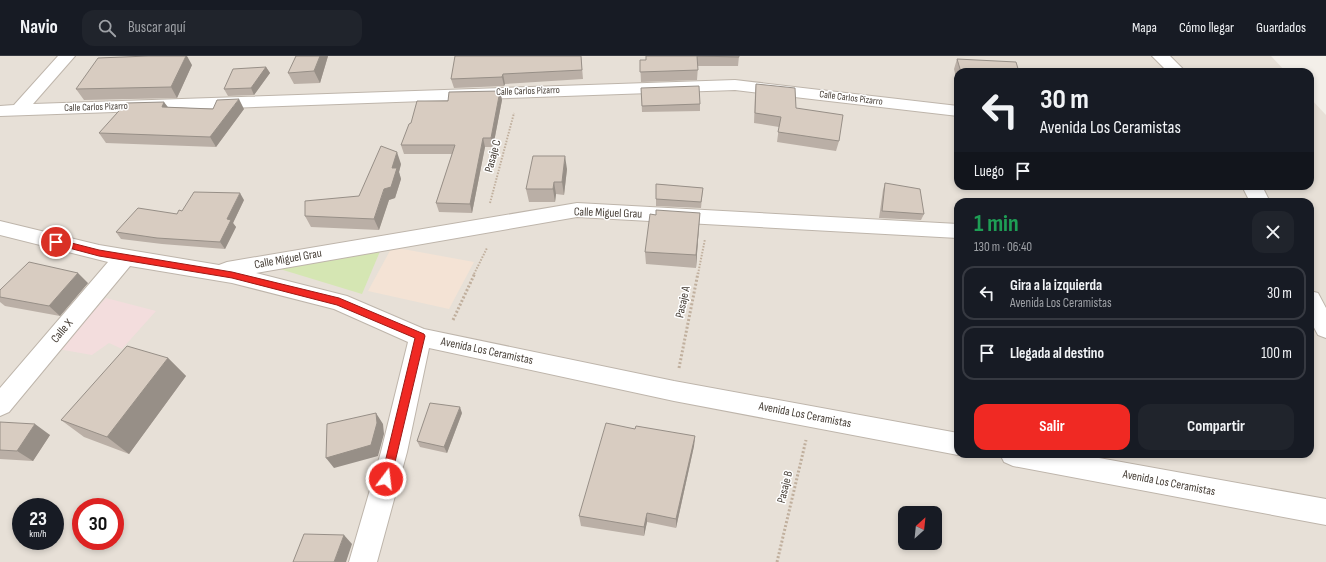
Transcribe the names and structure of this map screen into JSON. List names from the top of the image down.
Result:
{
  "streets": {
    "street": [
      "Calle Carlos Pizarro",
      "Calle Miguel Grau",
      "Calle X",
      "Avenida Los Ceramistas"
    ],
    "path": ["Pasaje C", "Pasaje A", "Pasaje B"]
  },
  "crossings": [
    ["Calle Carlos Pizarro", "Pasaje C"],
    ["Pasaje C", "Calle Miguel Grau"],
    ["Pasaje C", "Avenida Los Ceramistas"],
    ["Calle Miguel Grau", "Pasaje A"],
    ["Calle Miguel Grau", "Avenida Los Ceramistas"],
    ["Pasaje A", "Avenida Los Ceramistas"],
    ["Calle X", "Avenida Los Ceramistas"],
    ["Avenida Los Ceramistas", "Pasaje B"]
  ],
  "north": "top right",
  "page": {
    "header": "Navio",
    "search": "Buscar aquí",
    "nav": ["Mapa", "Cómo llegar", "Guardados"],
    "turn": ["30 m", "Avenida Los Ceramistas"],
    "then": "Luego",
    "heading": ["1 min", "130 m · 06:40"],
    "list": [
      {
        "name": "Gira a la izquierda",
        "note": "Avenida Los Ceramistas",
        "value": "30 m"
      },
      {
        "name": "Llegada al destino",
        "value": "100 m"
      }
    ],
    "buttons": ["Salir", "Compartir"],
    "speed": "23 km/h",
    "limit": "30"
  }
}
